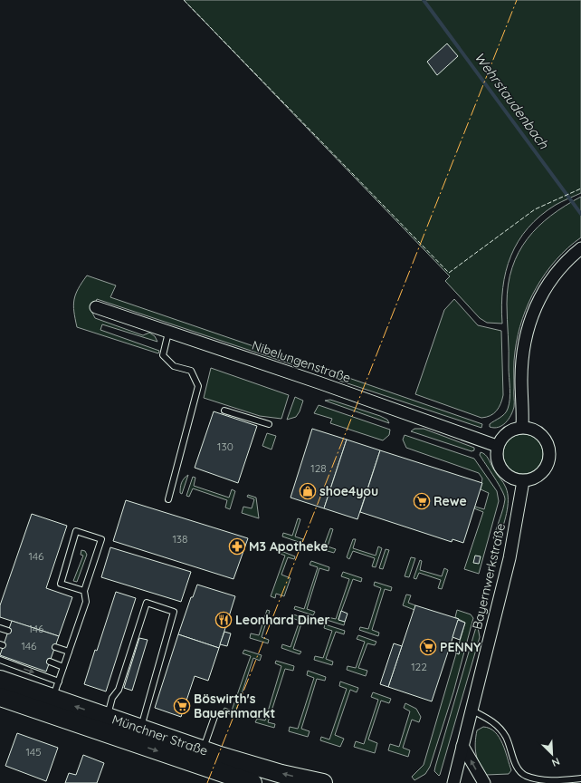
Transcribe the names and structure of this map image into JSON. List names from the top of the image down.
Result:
{
  "streets": {
    "main road": ["Münchner Straße"],
    "street": ["Nibelungenstraße", "Bayernwerkstraße"]
  },
  "crossings": [
    ["Nibelungenstraße", "Bayernwerkstraße"]
  ],
  "water": ["Wehrstaudenbach"],
  "places": {
    "shop": ["shoe4you"],
    "supermarket": ["Rewe", "PENNY", "Böswirth's Bauernmarkt"],
    "pharmacy": ["M3 Apotheke"],
    "restaurant": ["Leonhard Diner"]
  },
  "house_numbers": [
    "130",
    "128",
    "138",
    "146",
    "146",
    "146",
    "122",
    "145"
  ],
  "north": "bottom right"
}
